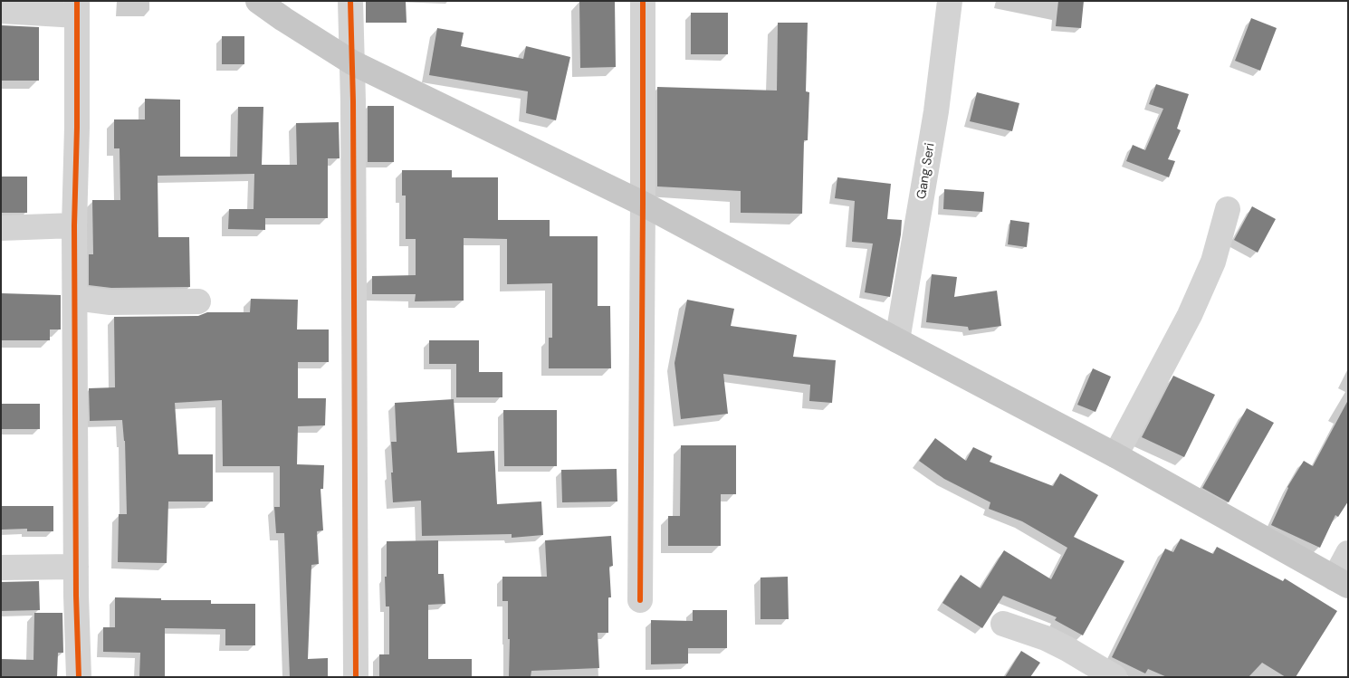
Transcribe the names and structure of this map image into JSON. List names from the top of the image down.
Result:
{
  "streets": {
    "street": ["Gang Seri"]
  }
}
